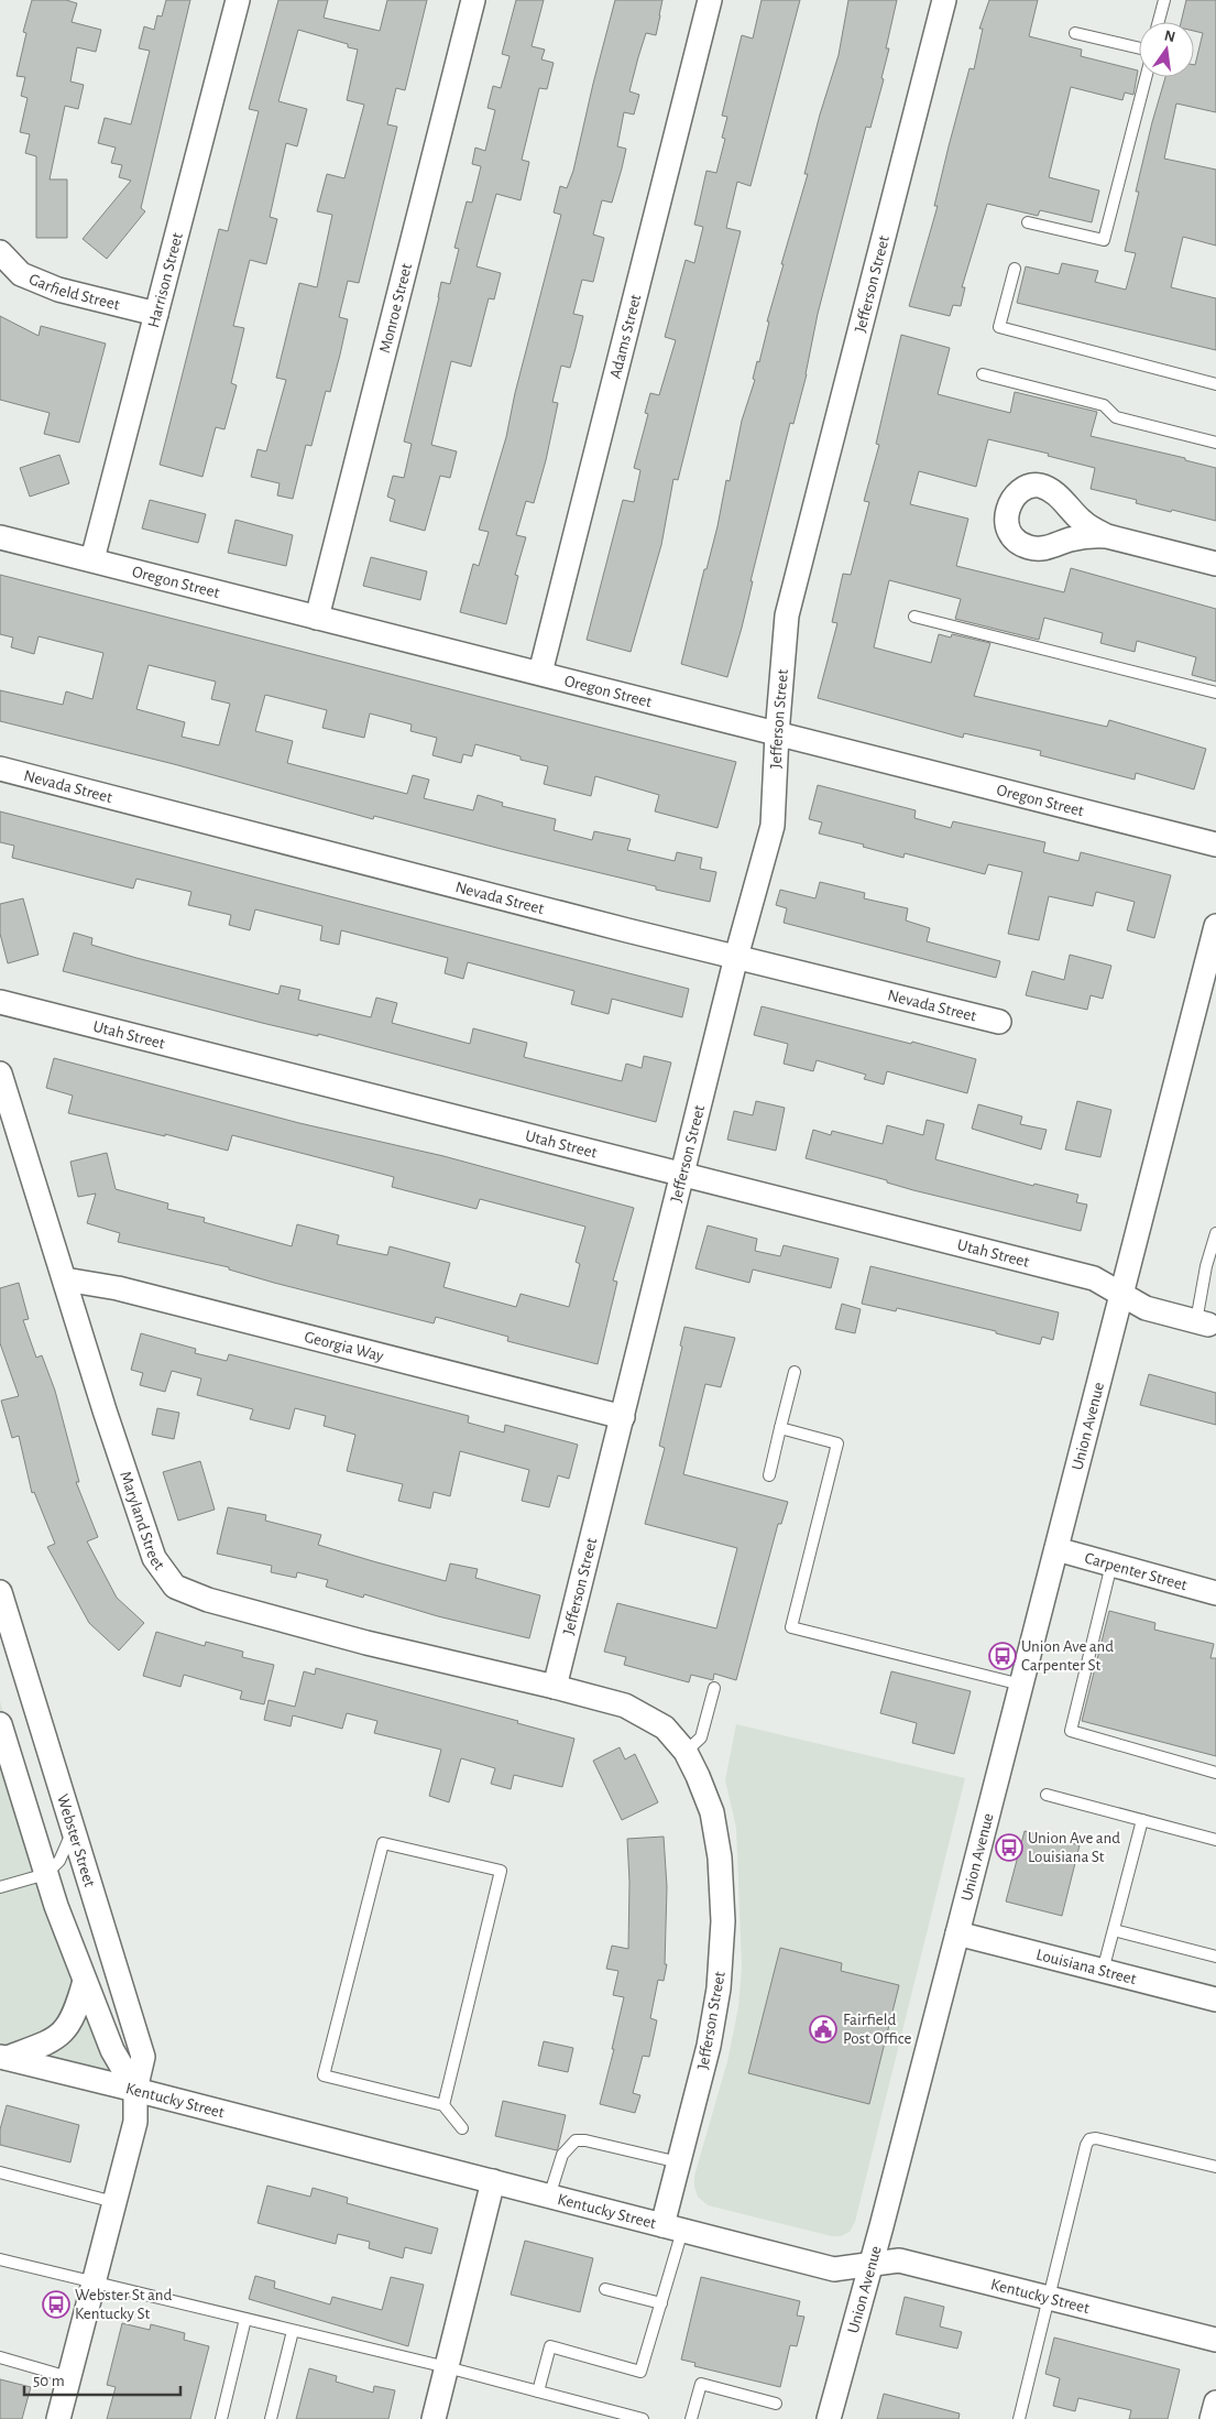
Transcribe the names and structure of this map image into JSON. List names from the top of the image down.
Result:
{
  "streets": {
    "street": [
      "Harrison Street",
      "Jefferson Street",
      "Garfield Street",
      "Monroe Street",
      "Adams Street",
      "Oregon Street",
      "Nevada Street",
      "Utah Street",
      "Georgia Way",
      "Union Avenue",
      "Maryland Street",
      "Carpenter Street",
      "Webster Street",
      "Louisiana Street",
      "Kentucky Street"
    ]
  },
  "crossings": [
    ["Harrison Street", "Garfield Street"],
    ["Harrison Street", "Oregon Street"],
    ["Jefferson Street", "Oregon Street"],
    ["Jefferson Street", "Nevada Street"],
    ["Jefferson Street", "Utah Street"],
    ["Jefferson Street", "Georgia Way"],
    ["Jefferson Street", "Maryland Street"],
    ["Jefferson Street", "Kentucky Street"],
    ["Monroe Street", "Oregon Street"],
    ["Adams Street", "Oregon Street"],
    ["Utah Street", "Union Avenue"],
    ["Georgia Way", "Maryland Street"],
    ["Union Avenue", "Carpenter Street"],
    ["Union Avenue", "Louisiana Street"],
    ["Union Avenue", "Kentucky Street"],
    ["Webster Street", "Kentucky Street"]
  ],
  "places": {
    "bus stop": ["Union Ave and Carpenter St", "Union Ave and Louisiana St", "Webster St and Kentucky St"],
    "public building": ["Fairfield Post Office"]
  },
  "scale_bar": "50 m",
  "north": "top"
}
